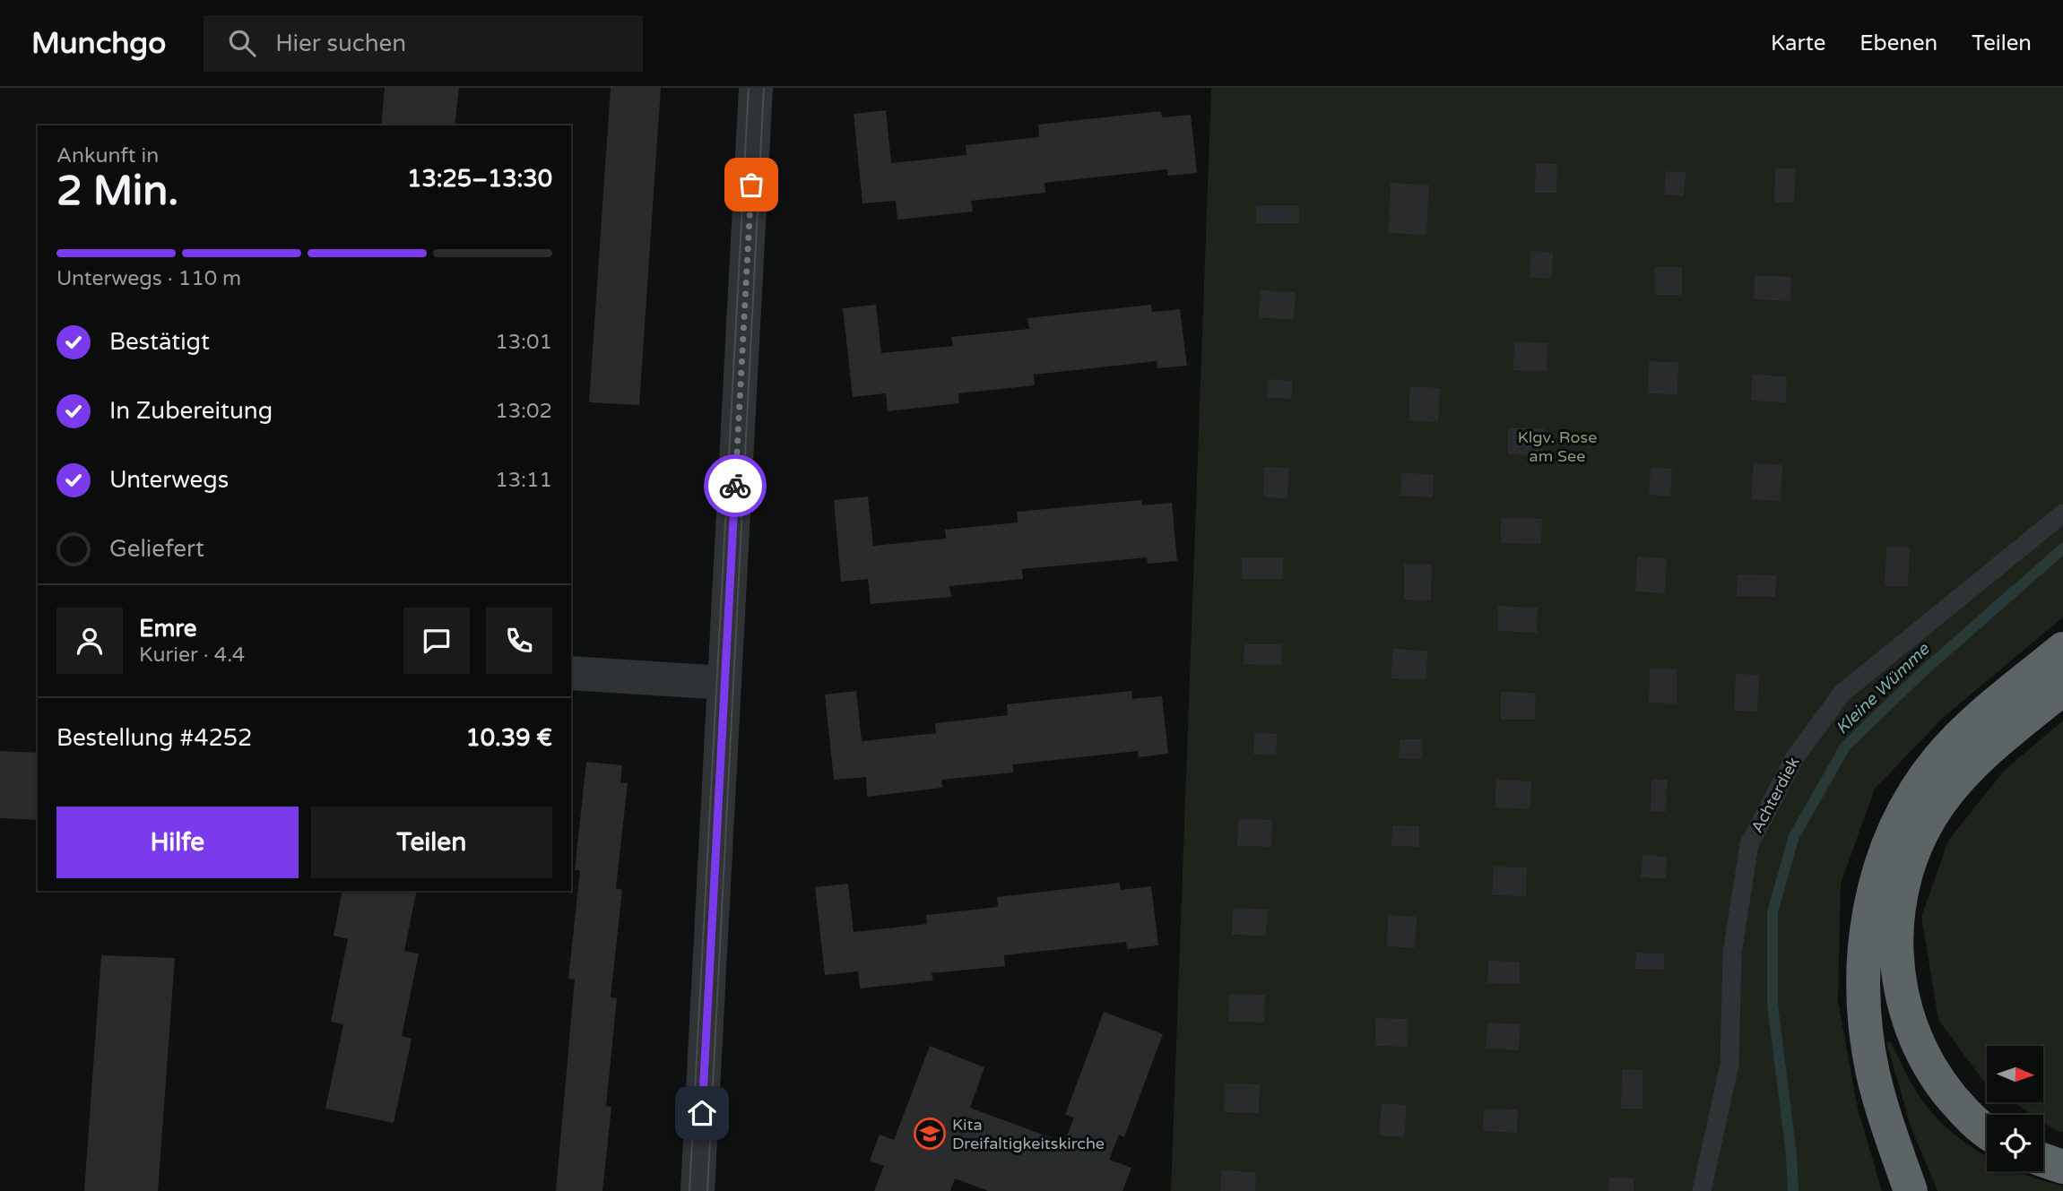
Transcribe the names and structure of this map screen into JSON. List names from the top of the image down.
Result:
{
  "streets": {
    "lane": ["Achterdiek"]
  },
  "water": ["Kleine Wümme"],
  "parks": ["Klgv. Rose am See"],
  "places": {
    "school or university": ["Kita Dreifaltigkeitskirche"]
  },
  "north": "right",
  "page": {
    "header": "Munchgo",
    "search": "Hier suchen",
    "nav": ["Karte", "Ebenen", "Teilen"],
    "heading": ["2 Min.", "Ankunft in", "13:25–13:30"],
    "panel": [
      "Emre",
      "Kurier · 4.4",
      "Bestellung #4252",
      "10.39 €"
    ],
    "bar": "Unterwegs · 110 m",
    "list": [
      ["Bestätigt", "13:01"],
      ["In Zubereitung", "13:02"],
      ["Unterwegs", "13:11"],
      "Geliefert"
    ],
    "buttons": ["Hilfe", "Teilen"]
  }
}
